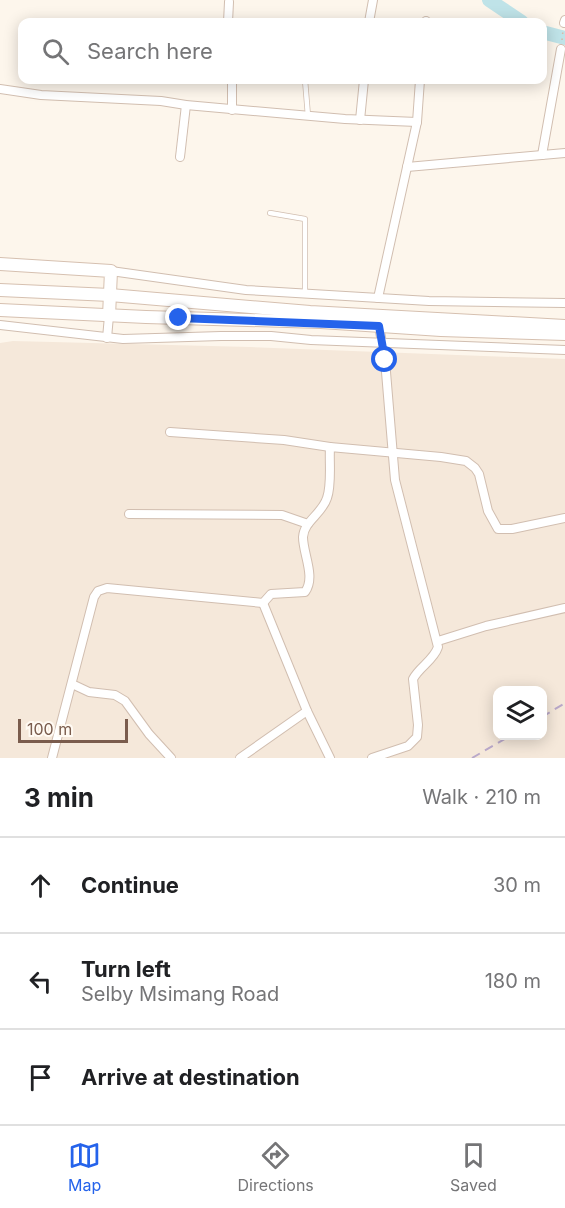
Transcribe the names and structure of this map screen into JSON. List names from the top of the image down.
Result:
{
  "scale_bar": "100 m",
  "page": {
    "search": "Search here",
    "scale": "100 m",
    "heading": ["3 min", "Walk · 210 m"],
    "list": [
      ["Continue", "30 m"],
      ["Turn left", "Selby Msimang Road", "180 m"],
      "Arrive at destination"
    ],
    "nav": ["Map", "Directions", "Saved"]
  }
}
